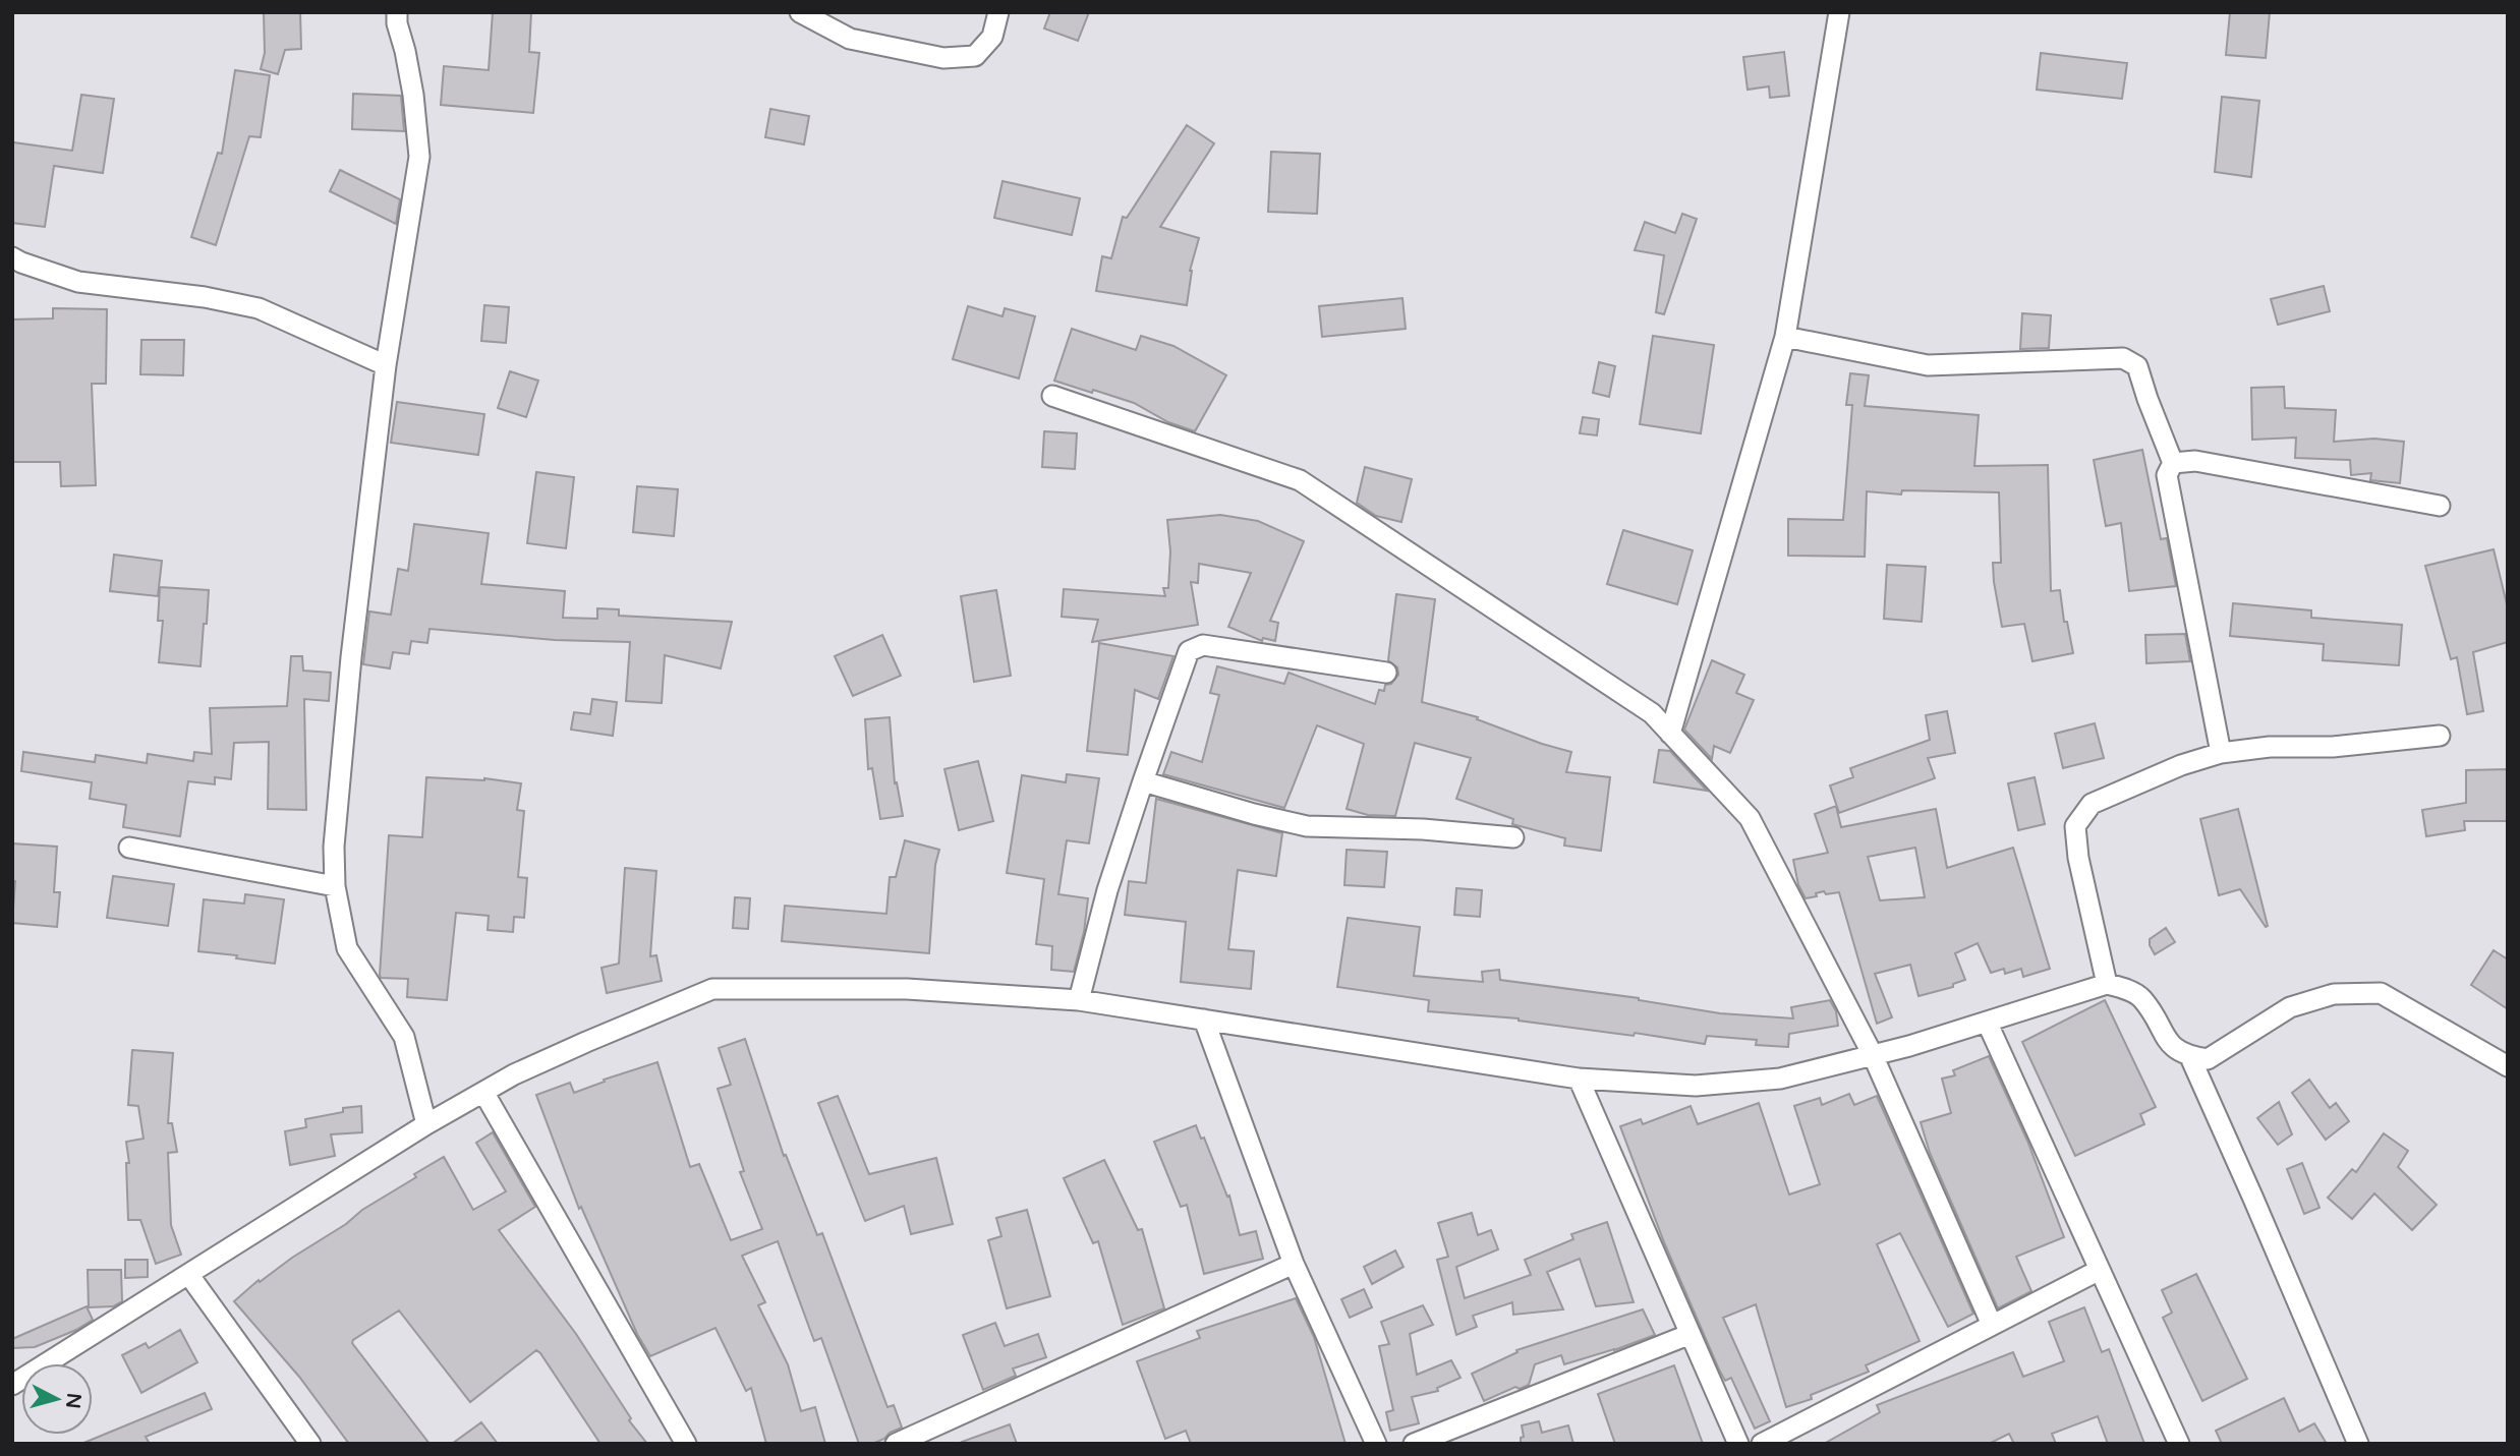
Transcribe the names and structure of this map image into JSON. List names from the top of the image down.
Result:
{
  "north": "right"
}
